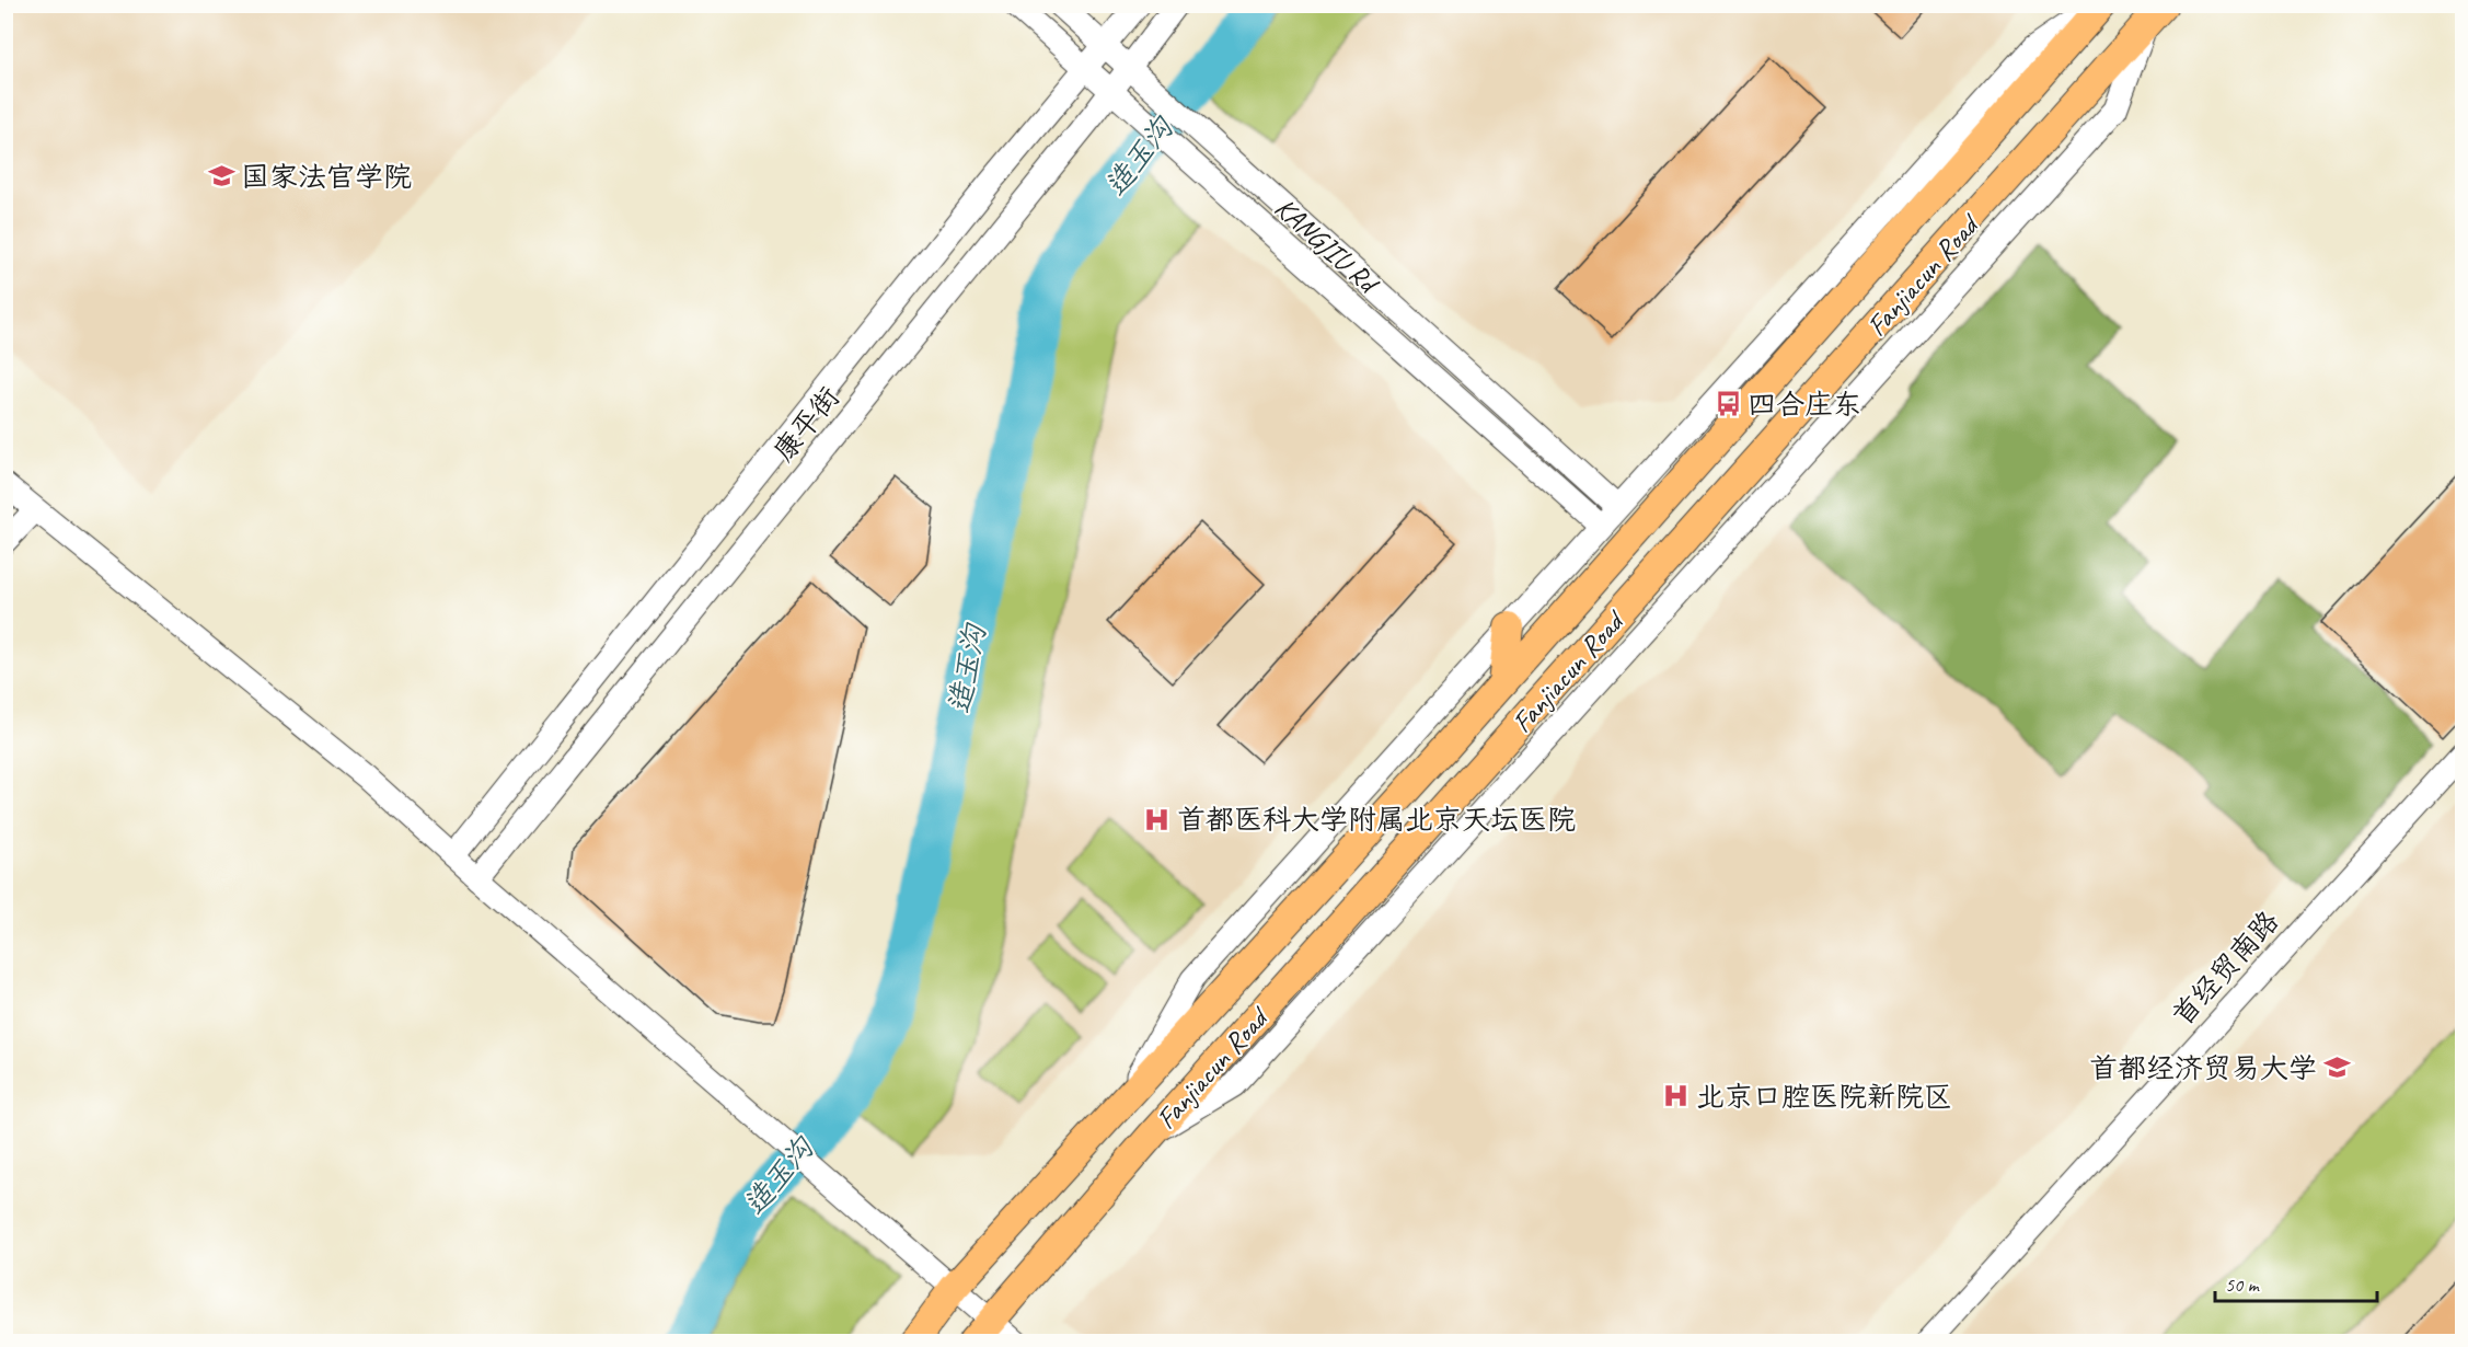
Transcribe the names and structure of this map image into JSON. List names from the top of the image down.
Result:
{
  "streets": {
    "main road": ["Fanjiacun Road"],
    "street": ["KANGJIU Rd", "康平街", "首经贸南路"]
  },
  "crossings": [
    ["KANGJIU Rd", "康平街"]
  ],
  "water": ["造玉沟"],
  "places": {
    "school or university": ["国家法官学院", "首都经济贸易大学"],
    "bus stop": ["四合庄东"],
    "hospital": ["首都医科大学附属北京天坛医院", "北京口腔医院新院区"]
  },
  "scale_bar": "50 m"
}
